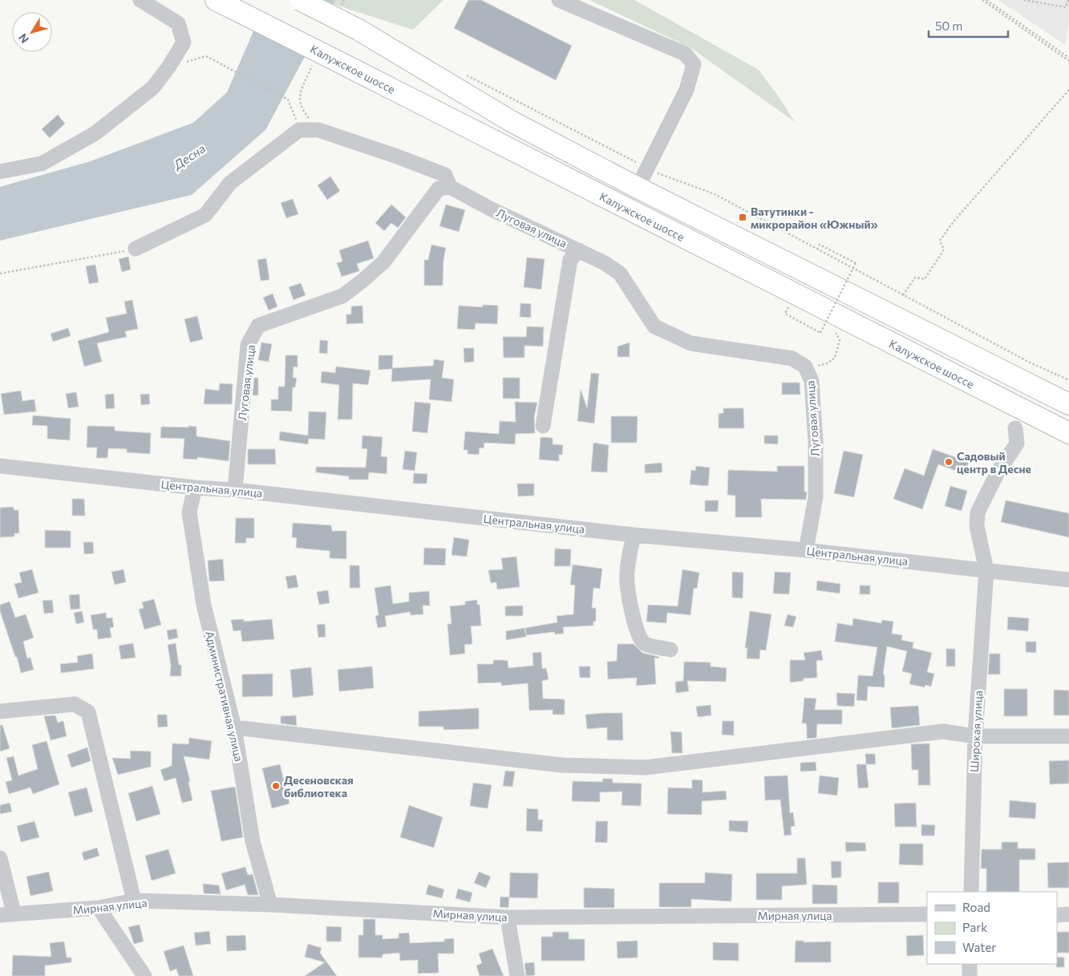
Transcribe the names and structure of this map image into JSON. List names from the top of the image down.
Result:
{
  "streets": {
    "highway": ["Калужское шоссе"],
    "street": [
      "Луговая улица",
      "Центральная улица",
      "Административная улица",
      "Широкая улица",
      "Мирная улица"
    ]
  },
  "crossings": [
    ["Луговая улица", "Центральная улица"],
    ["Центральная улица", "Административная улица"],
    ["Центральная улица", "Широкая улица"],
    ["Административная улица", "Мирная улица"]
  ],
  "water": ["Десна"],
  "places": {
    "transit": ["Ватутинки - микрорайон «Южный»"],
    "other": ["Садовый центр в Десне", "Десеновская библиотека"]
  },
  "legend": ["Road", "Park", "Water"],
  "scale_bar": "50 m",
  "north": "bottom left"
}
